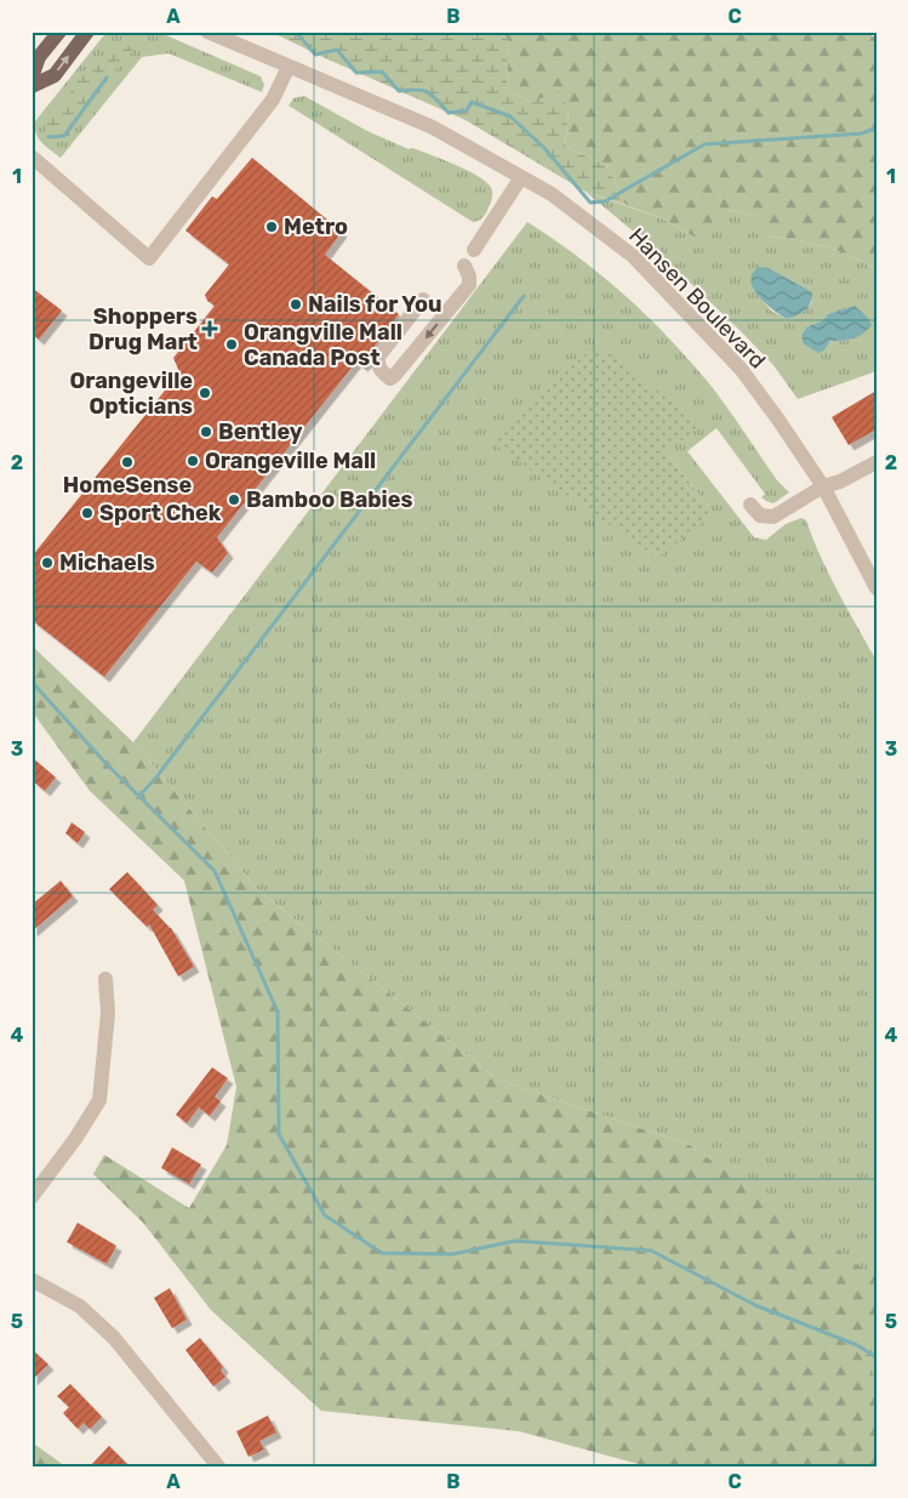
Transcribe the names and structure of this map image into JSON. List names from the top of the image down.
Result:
{
  "streets": {
    "street": ["Hansen Boulevard"]
  },
  "places": {
    "other": [
      "Metro",
      "Nails for You",
      "Orangville Mall Canada Post",
      "Orangeville Opticians",
      "Bentley",
      "Orangeville Mall",
      "HomeSense",
      "Bamboo Babies",
      "Sport Chek",
      "Michaels"
    ],
    "health": ["Shoppers Drug Mart"]
  },
  "grid": {
    "columns": ["A", "B", "C"],
    "rows": [
      "1",
      "2",
      "3",
      "4",
      "5"
    ]
  }
}
